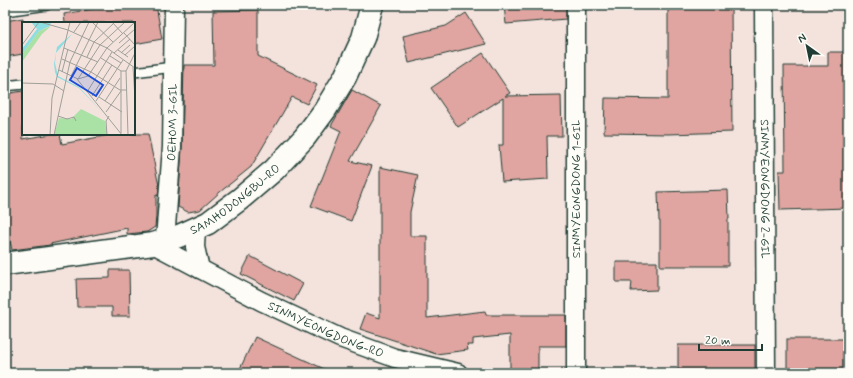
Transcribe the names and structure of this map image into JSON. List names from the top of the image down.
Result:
{
  "streets": {
    "street": [
      "OEHOM 3-GIL",
      "SINMYEONGDONG 1-GIL",
      "SINMYEONGDONG 2-GIL",
      "SAMHODONGBU-RO",
      "SINMYEONGDONG-RO"
    ]
  },
  "crossings": [
    ["OEHOM 3-GIL", "SAMHODONGBU-RO"],
    ["OEHOM 3-GIL", "SINMYEONGDONG-RO"],
    ["SAMHODONGBU-RO", "SINMYEONGDONG-RO"]
  ],
  "scale_bar": "20 m",
  "north": "top left"
}
